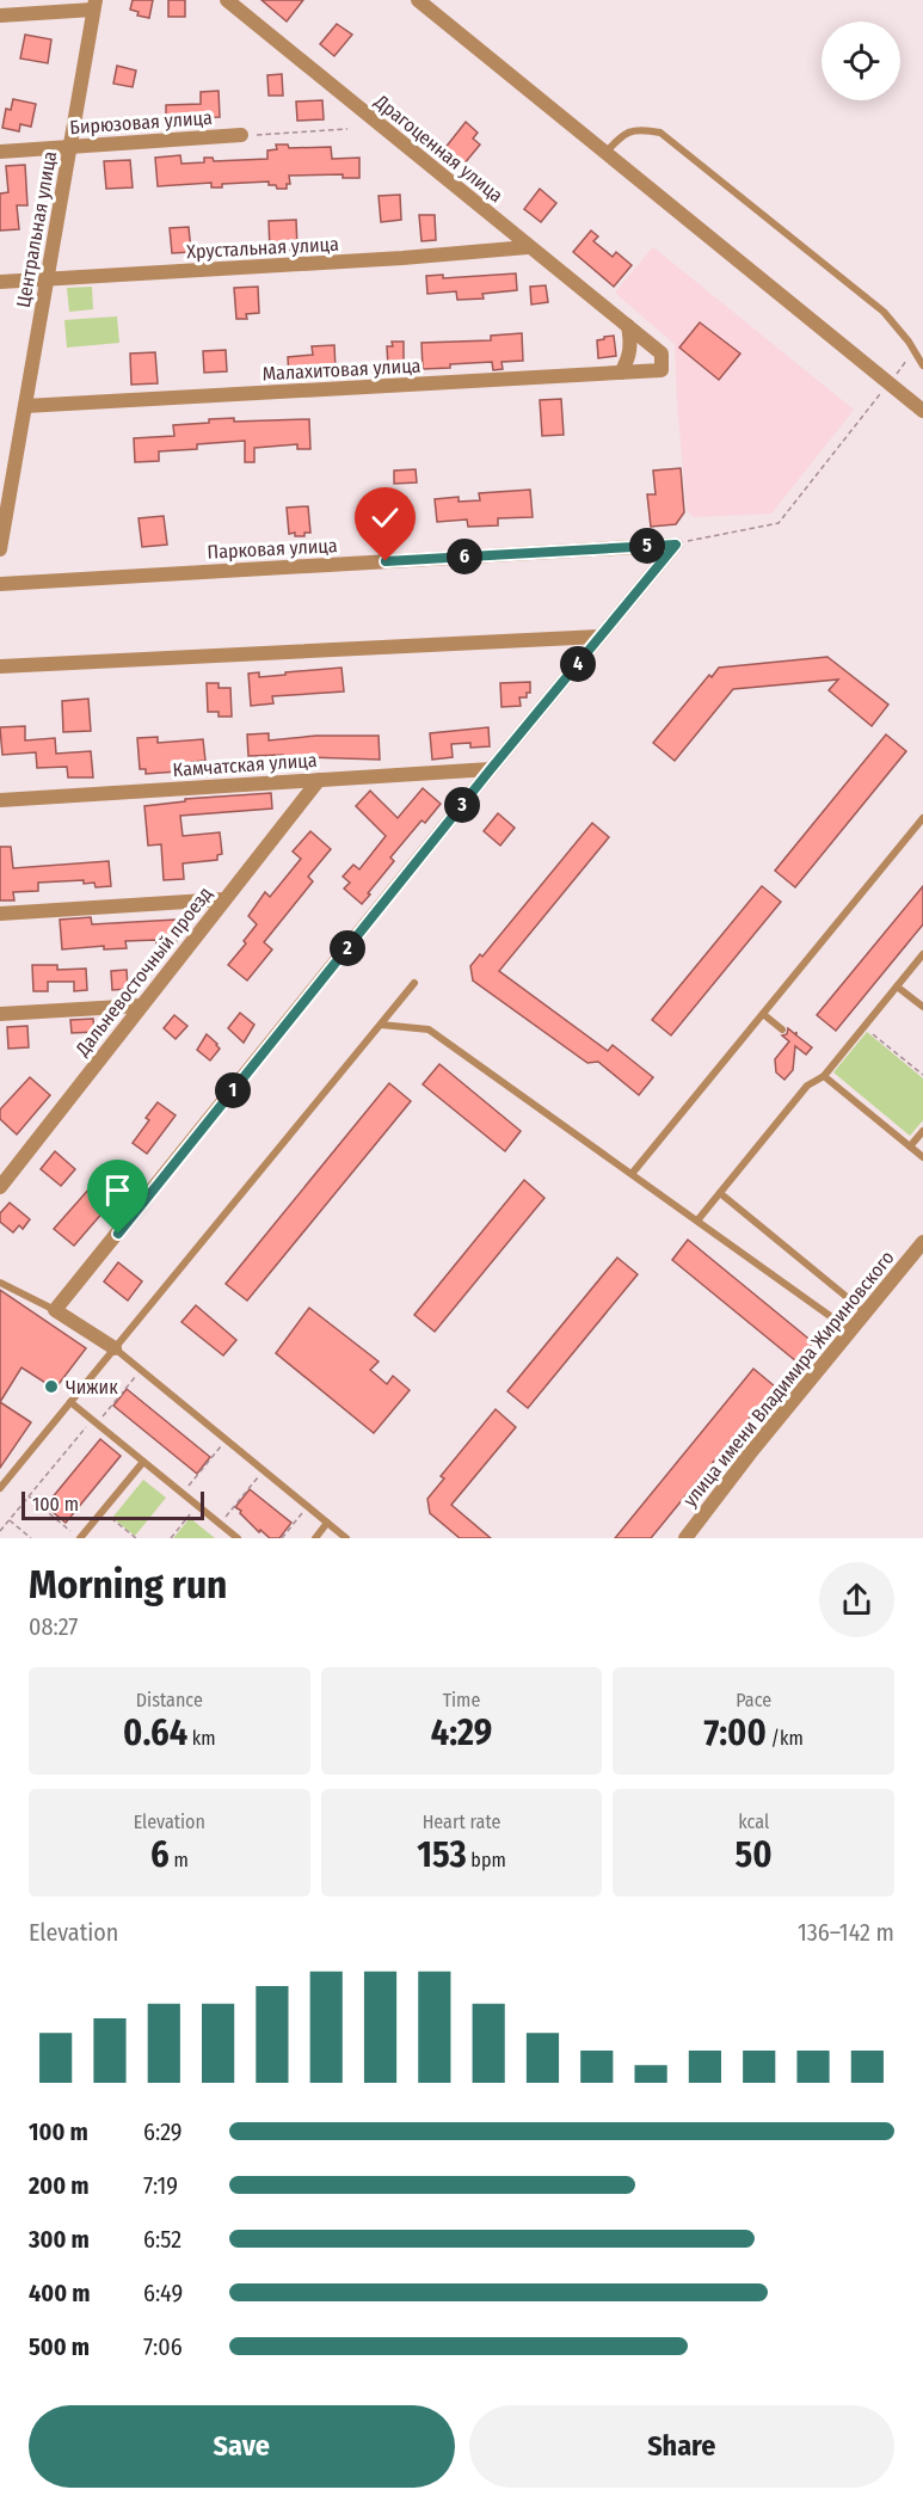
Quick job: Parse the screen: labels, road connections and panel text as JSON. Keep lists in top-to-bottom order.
{
  "streets": {
    "street": [
      "Бирюзовая улица",
      "Драгоценная улица",
      "Центральная улица",
      "Хрустальная улица",
      "Малахитовая улица",
      "Парковая улица",
      "Камчатская улица",
      "Дальневосточный проезд",
      "улица имени Владимира Жириновского"
    ]
  },
  "crossings": [
    ["Бирюзовая улица", "Центральная улица"],
    ["Драгоценная улица", "Хрустальная улица"],
    ["Драгоценная улица", "Малахитовая улица"],
    ["Центральная улица", "Хрустальная улица"],
    ["Центральная улица", "Малахитовая улица"],
    ["Камчатская улица", "Дальневосточный проезд"]
  ],
  "places": ["Чижик"],
  "scale_bar": "100 m",
  "page": {
    "pins": [
      "5",
      "6",
      "4",
      "3",
      "2",
      "1"
    ],
    "scale": "100 m",
    "heading": ["Morning run", "08:27"],
    "stats": [
      ["Distance", "0.64 km"],
      ["Time", "4:29"],
      ["Pace", "7:00 /km"],
      ["Elevation", "6 m"],
      ["Heart rate", "153 bpm"],
      ["kcal", "50"]
    ],
    "chart": ["Elevation", "136–142 m"],
    "list": [
      {
        "name": "100 m",
        "note": "6:29"
      },
      {
        "name": "200 m",
        "note": "7:19"
      },
      {
        "name": "300 m",
        "note": "6:52"
      },
      {
        "name": "400 m",
        "note": "6:49"
      },
      {
        "name": "500 m",
        "note": "7:06"
      }
    ],
    "buttons": ["Save", "Share"]
  }
}
